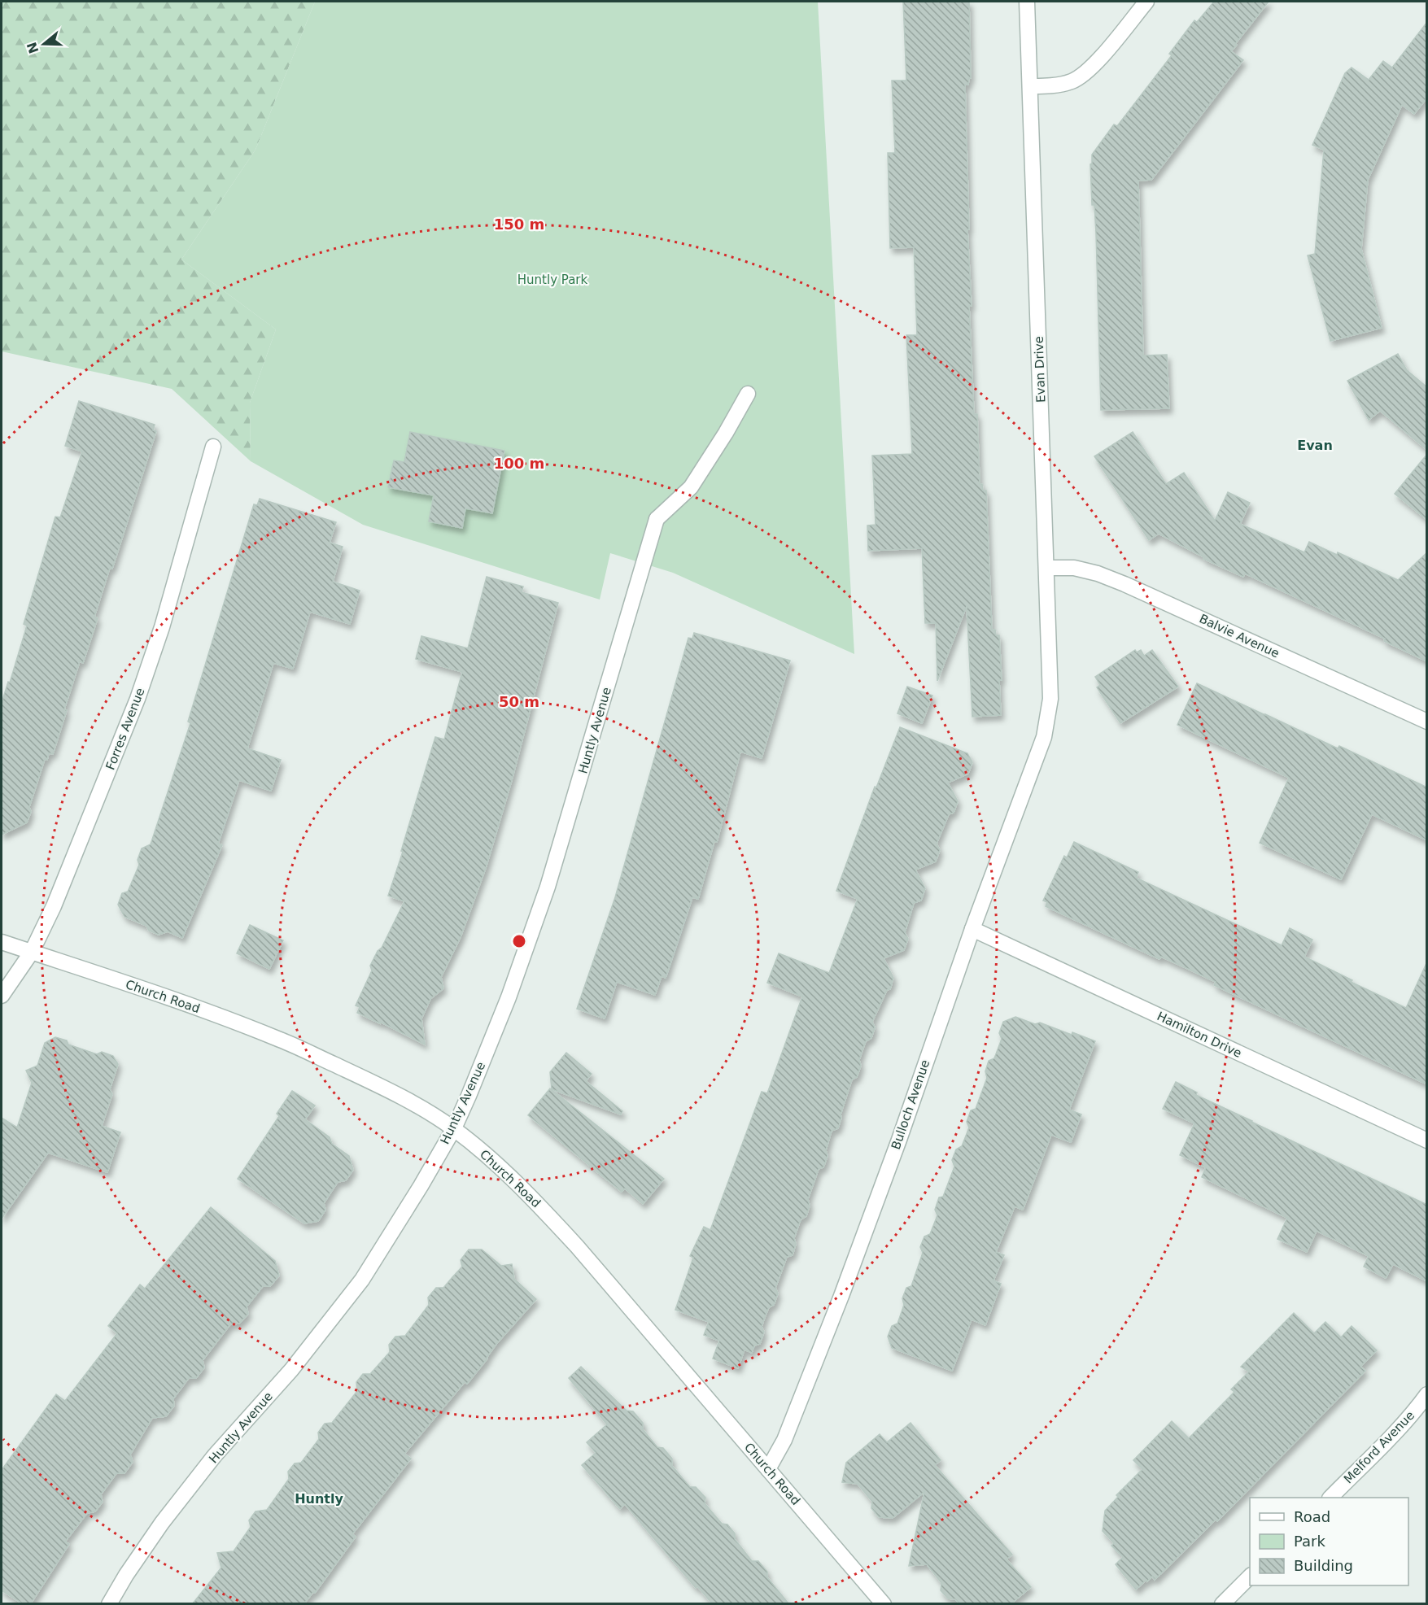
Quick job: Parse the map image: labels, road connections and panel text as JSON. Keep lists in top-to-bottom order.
{
  "streets": {
    "street": [
      "Evan Drive",
      "Balvie Avenue",
      "Forres Avenue",
      "Huntly Avenue",
      "Church Road",
      "Hamilton Drive",
      "Bulloch Avenue",
      "Melford Avenue"
    ]
  },
  "crossings": [
    ["Evan Drive", "Balvie Avenue"],
    ["Evan Drive", "Bulloch Avenue"],
    ["Forres Avenue", "Church Road"],
    ["Huntly Avenue", "Church Road"],
    ["Church Road", "Bulloch Avenue"],
    ["Hamilton Drive", "Bulloch Avenue"]
  ],
  "districts": ["Evan", "Huntly"],
  "parks": ["Huntly Park"],
  "legend": ["Road", "Park", "Building"],
  "north": "left",
  "rings": ["150 m", "100 m", "50 m"]
}
